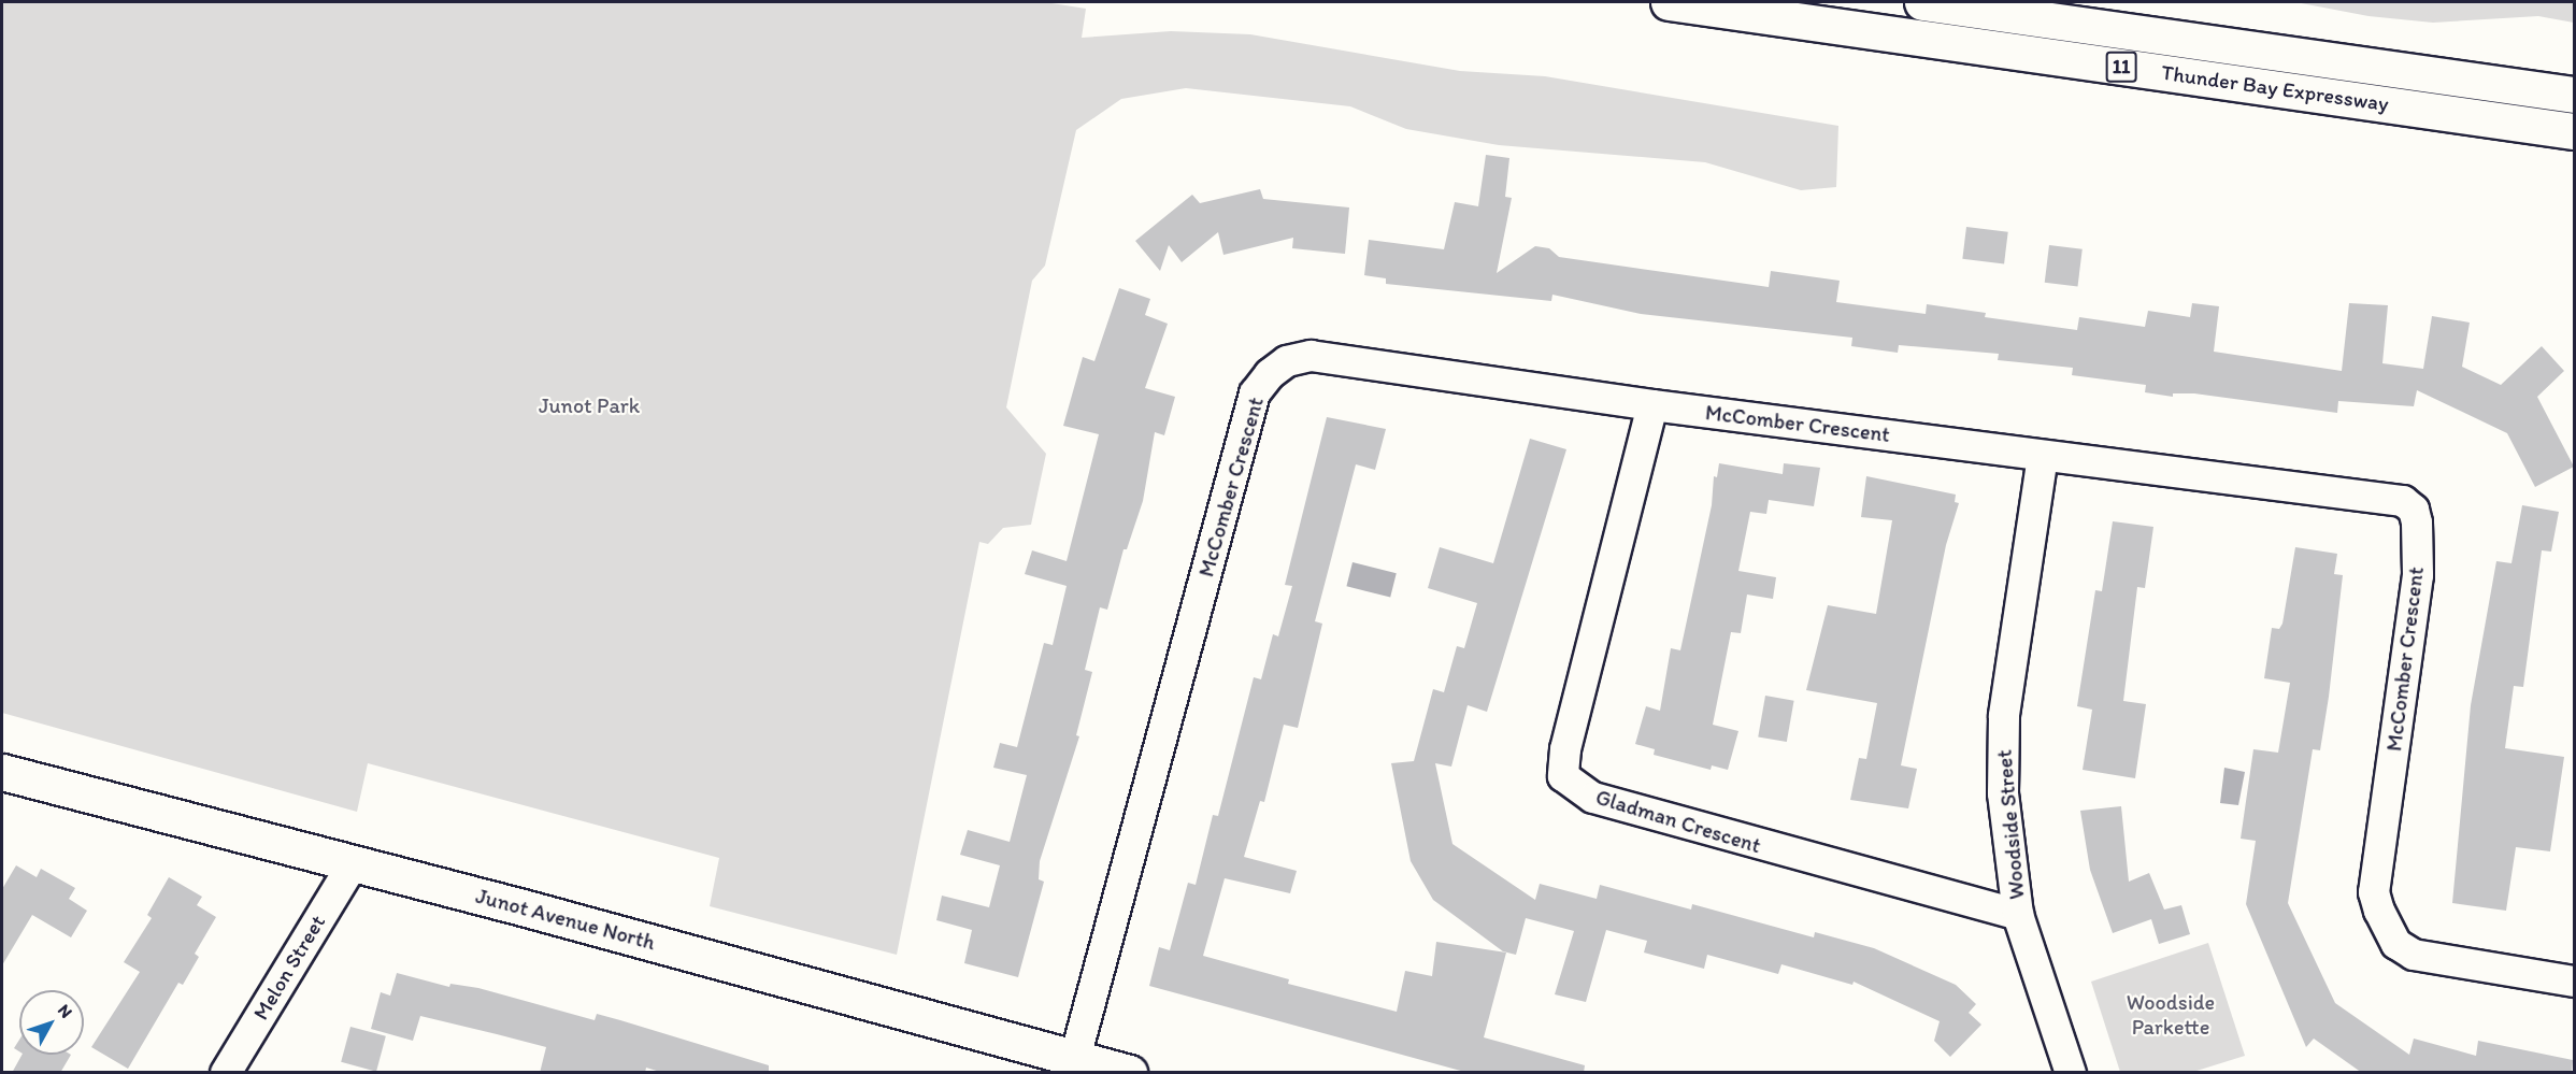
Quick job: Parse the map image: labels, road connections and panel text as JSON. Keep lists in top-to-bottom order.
{
  "streets": {
    "main road": ["11", "Thunder Bay Expressway", "Junot Avenue North"],
    "street": [
      "McComber Crescent",
      "Gladman Crescent",
      "Woodside Street",
      "Melon Street"
    ]
  },
  "crossings": [
    ["McComber Crescent", "Gladman Crescent"],
    ["McComber Crescent", "Woodside Street"],
    ["McComber Crescent", "Junot Avenue North"],
    ["Gladman Crescent", "Woodside Street"],
    ["Junot Avenue North", "Melon Street"]
  ],
  "parks": ["Junot Park", "Woodside Parkette"],
  "north": "top right"
}
